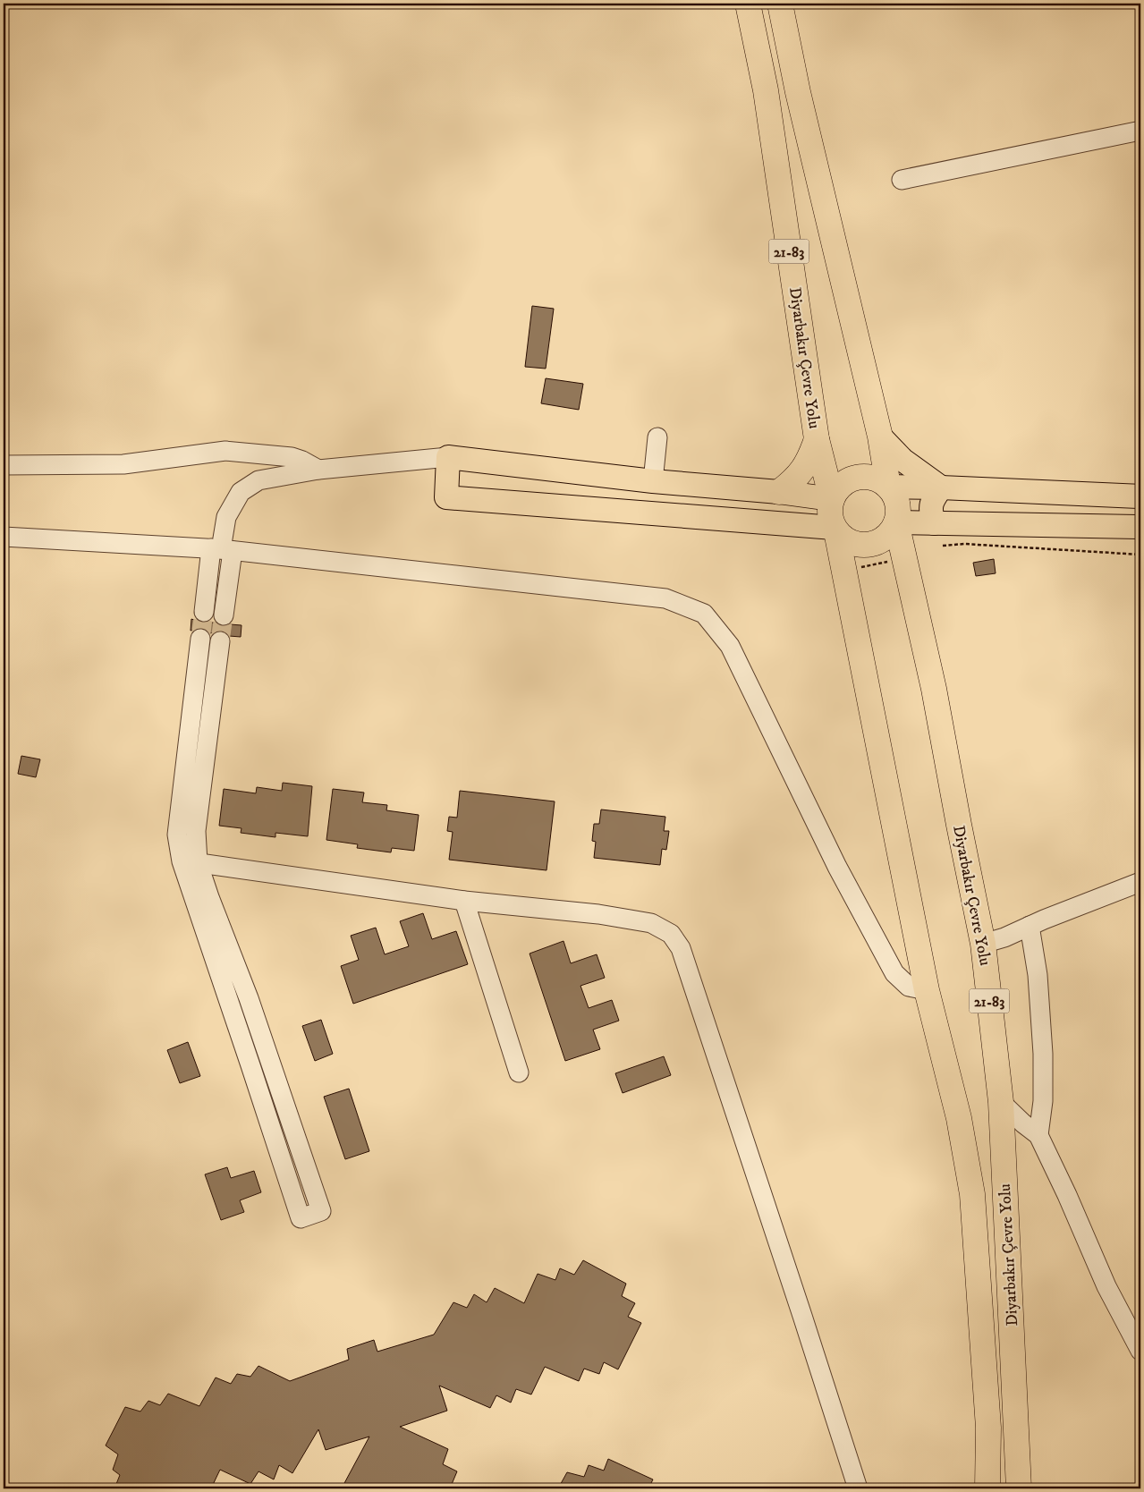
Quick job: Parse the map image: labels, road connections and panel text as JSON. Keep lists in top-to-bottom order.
{
  "streets": {
    "highway": ["21-83", "Diyarbakır Çevre Yolu"]
  },
  "crossings": [
    ["21-83", "Diyarbakır Çevre Yolu"]
  ]
}
